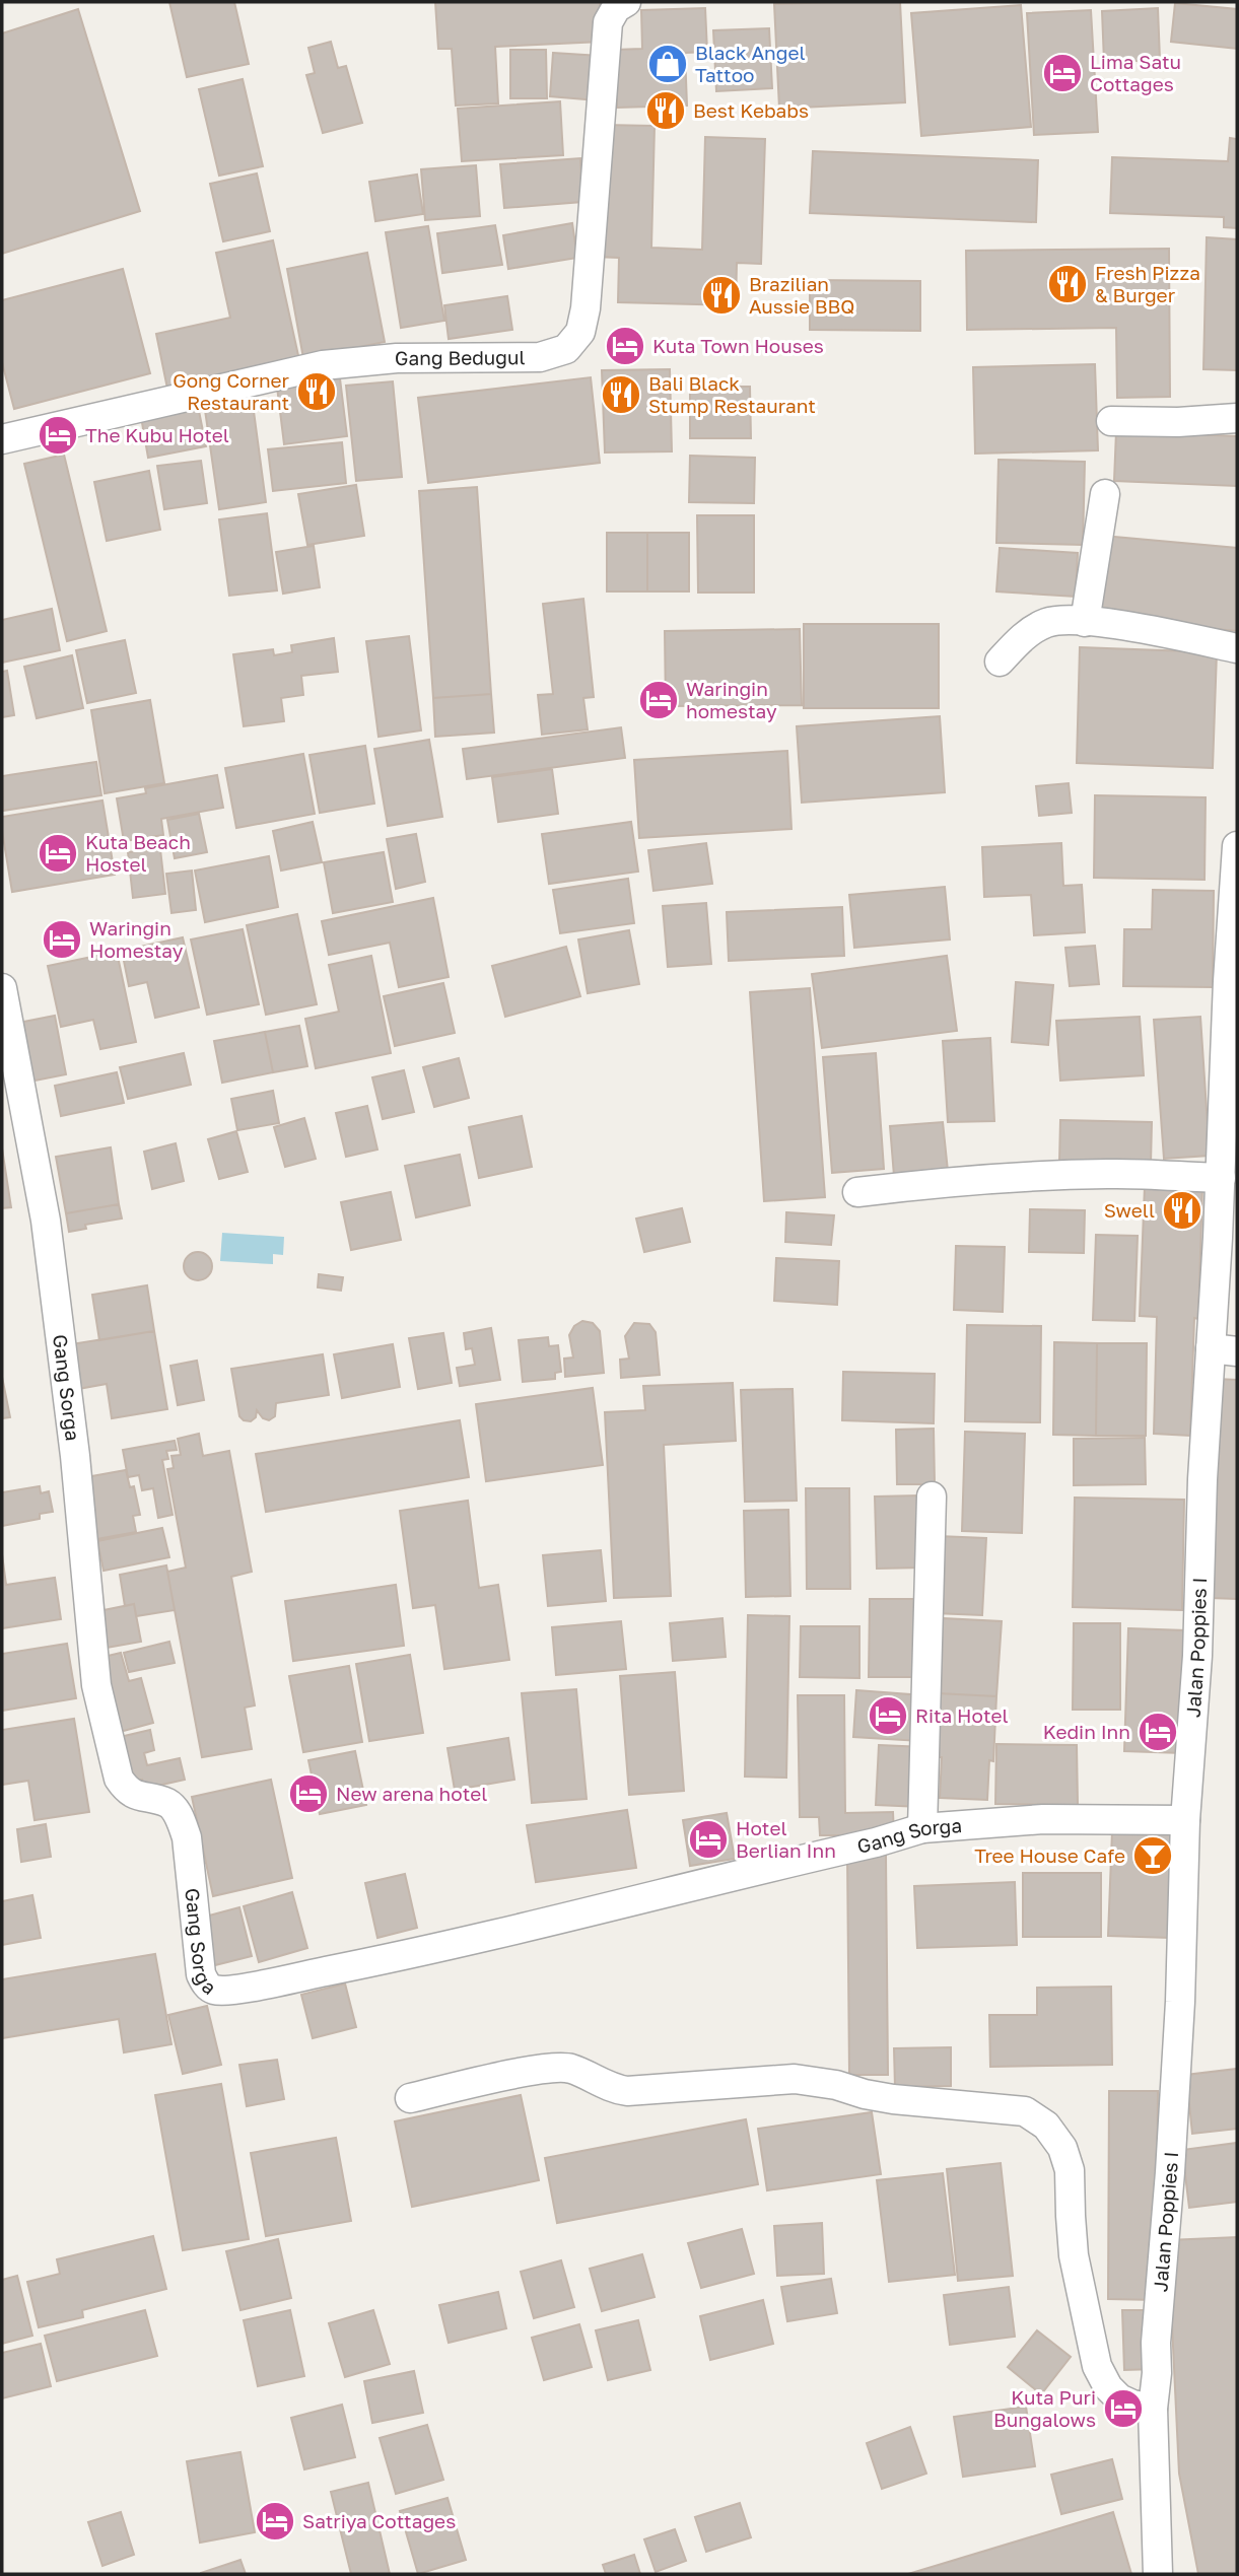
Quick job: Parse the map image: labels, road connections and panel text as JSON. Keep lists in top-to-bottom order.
{
  "streets": {
    "street": ["Gang Bedugul", "Gang Sorga", "Jalan Poppies I"]
  },
  "crossings": [
    ["Gang Sorga", "Jalan Poppies I"]
  ],
  "places": {
    "shop": ["Black Angel Tattoo"],
    "hotel": [
      "Lima Satu Cottages",
      "Kuta Town Houses",
      "The Kubu Hotel",
      "Waringin homestay",
      "Kuta Beach Hostel",
      "Waringin Homestay",
      "Rita Hotel",
      "Kedin Inn",
      "New arena hotel",
      "Hotel Berlian Inn",
      "Kuta Puri Bungalows",
      "Satriya Cottages"
    ],
    "restaurant": [
      "Best Kebabs",
      "Fresh Pizza & Burger",
      "Brazilian Aussie BBQ",
      "Gong Corner Restaurant",
      "Bali Black Stump Restaurant",
      "Swell"
    ],
    "bar": ["Tree House Cafe"]
  }
}
